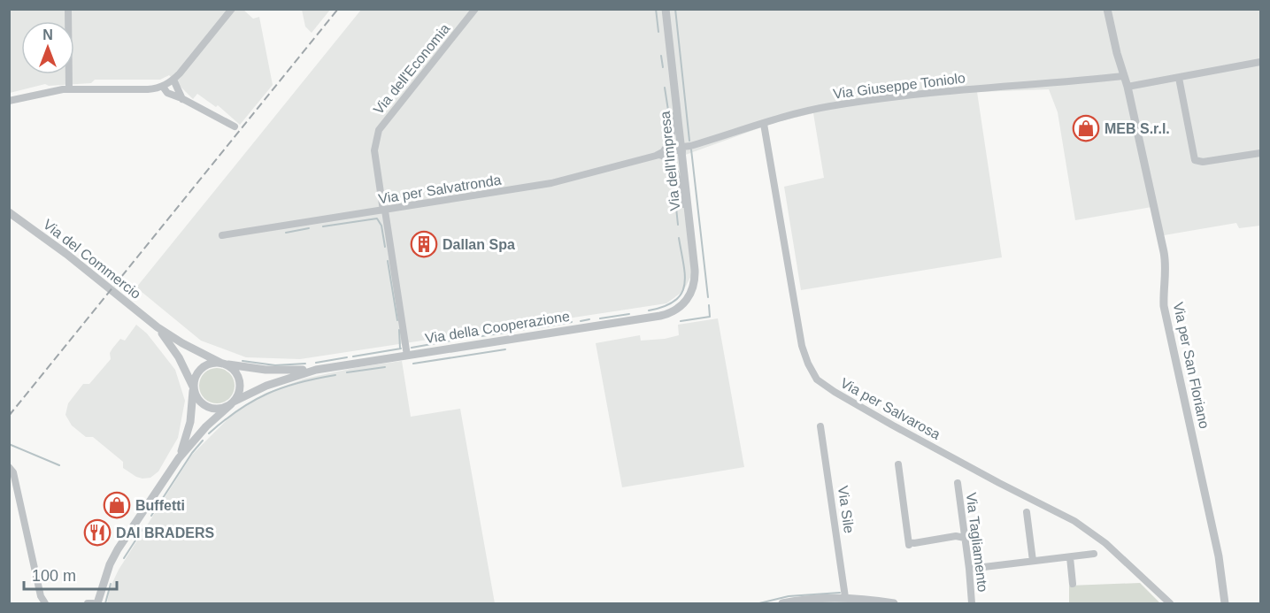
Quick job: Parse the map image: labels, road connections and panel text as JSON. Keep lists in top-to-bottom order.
{
  "streets": {
    "street": [
      "Via dell'Economia",
      "Via Giuseppe Toniolo",
      "Via dell'Impresa",
      "Via per Salvatronda",
      "Via del Commercio",
      "Via della Cooperazione",
      "Via per San Floriano",
      "Via per Salvarosa",
      "Via Sile",
      "Via Tagliamento"
    ]
  },
  "crossings": [
    ["Via dell'Economia", "Via per Salvatronda"],
    ["Via dell'Economia", "Via della Cooperazione"],
    ["Via Giuseppe Toniolo", "Via dell'Impresa"],
    ["Via Giuseppe Toniolo", "Via per Salvatronda"],
    ["Via Giuseppe Toniolo", "Via per San Floriano"],
    ["Via Giuseppe Toniolo", "Via per Salvarosa"],
    ["Via dell'Impresa", "Via per Salvatronda"],
    ["Via dell'Impresa", "Via della Cooperazione"],
    ["Via del Commercio", "Via della Cooperazione"]
  ],
  "places": {
    "shop": ["MEB S.r.l.", "Buffetti"],
    "building": ["Dallan Spa"],
    "restaurant": ["DAI BRADERS"]
  },
  "scale_bar": "100 m",
  "north": "top"
}
